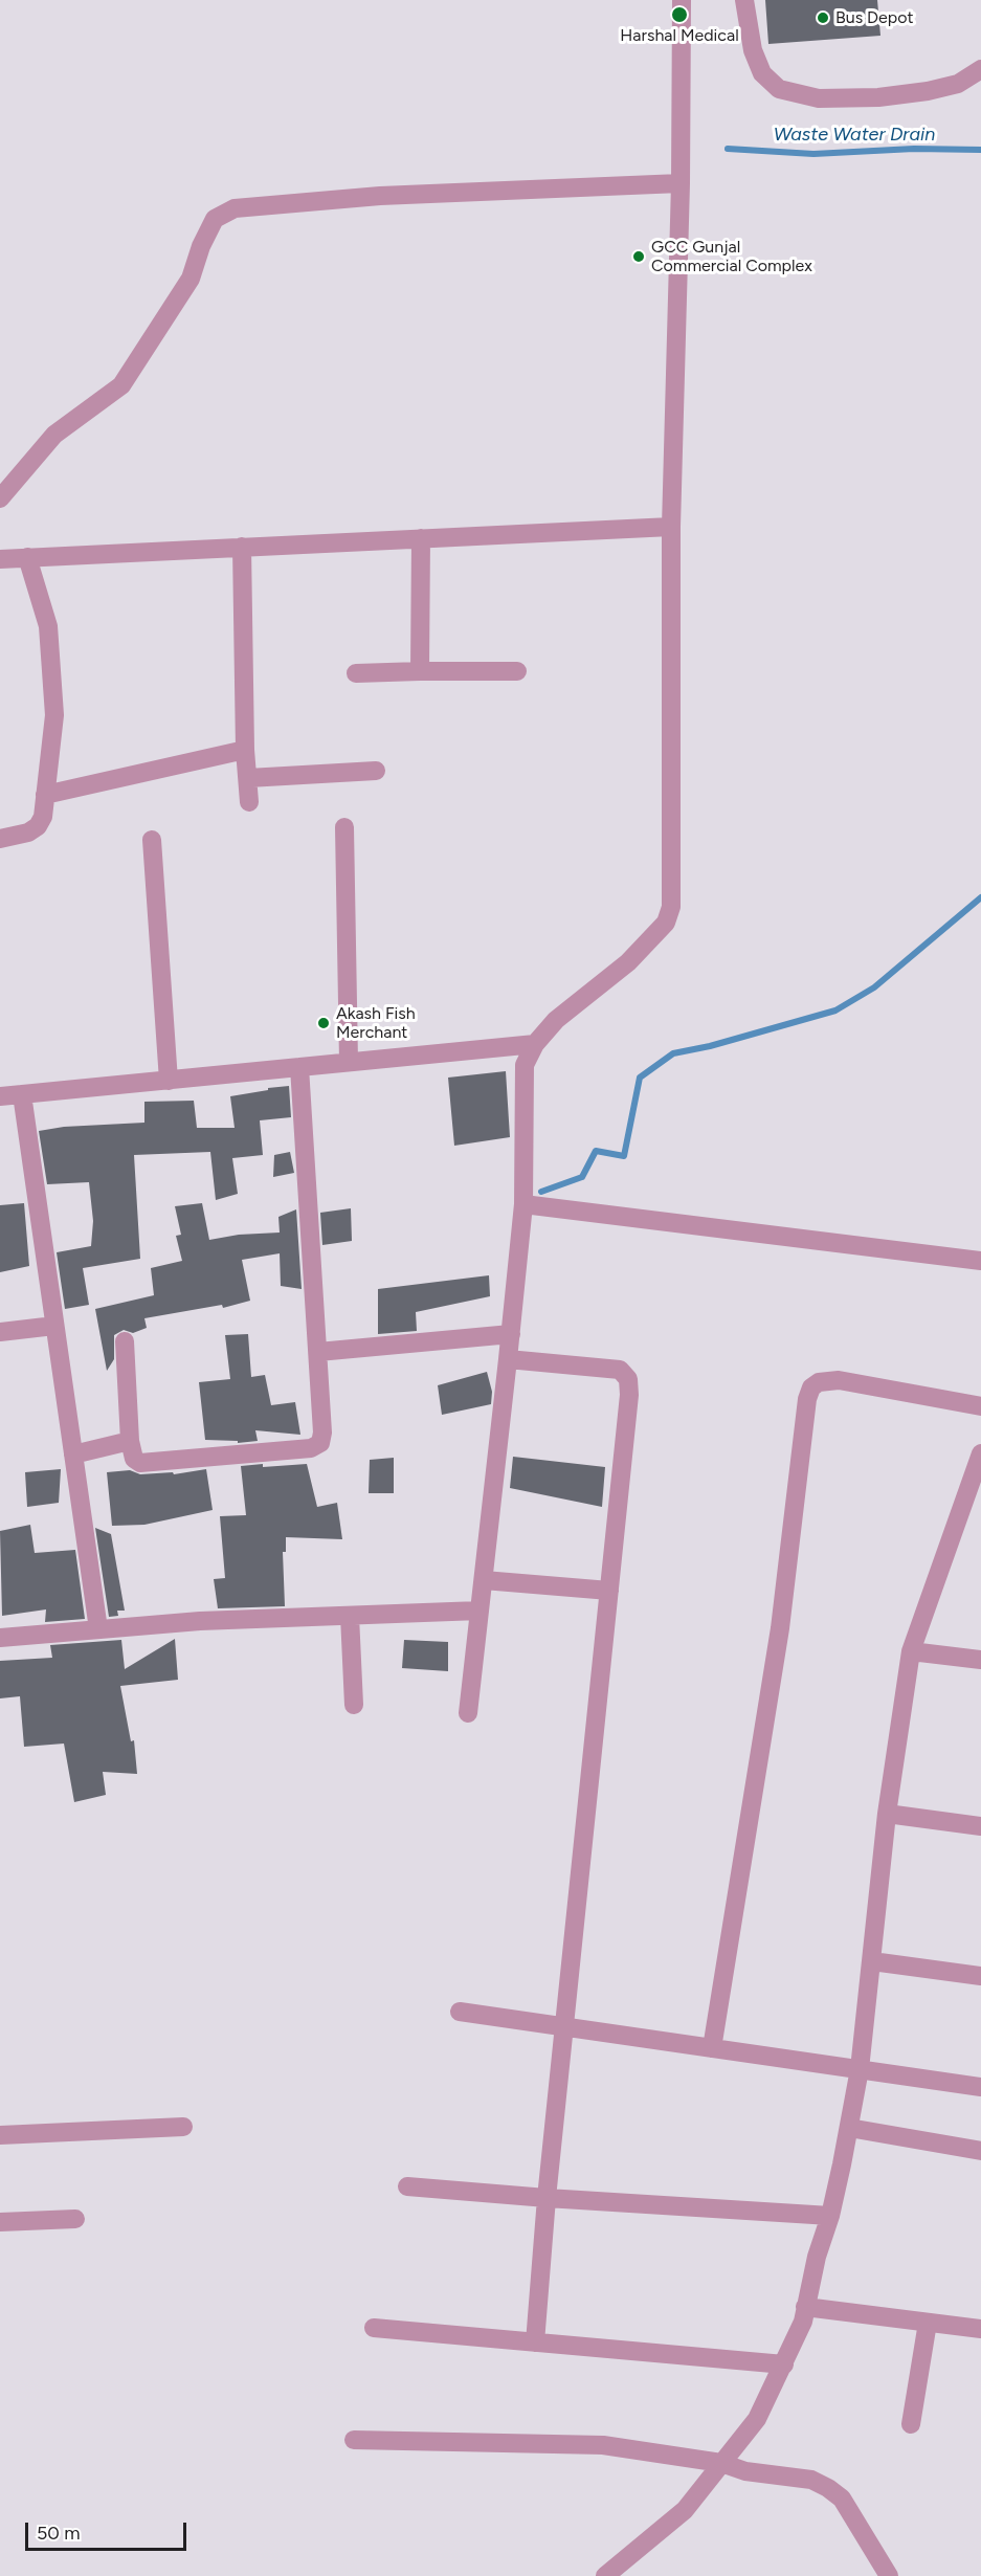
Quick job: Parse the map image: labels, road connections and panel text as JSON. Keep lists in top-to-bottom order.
{
  "water": ["Waste Water Drain"],
  "places": [
    "Harshal Medical",
    "Bus Depot",
    "GCC Gunjal Commercial Complex",
    "Akash Fish Merchant"
  ],
  "scale_bar": "50 m"
}
